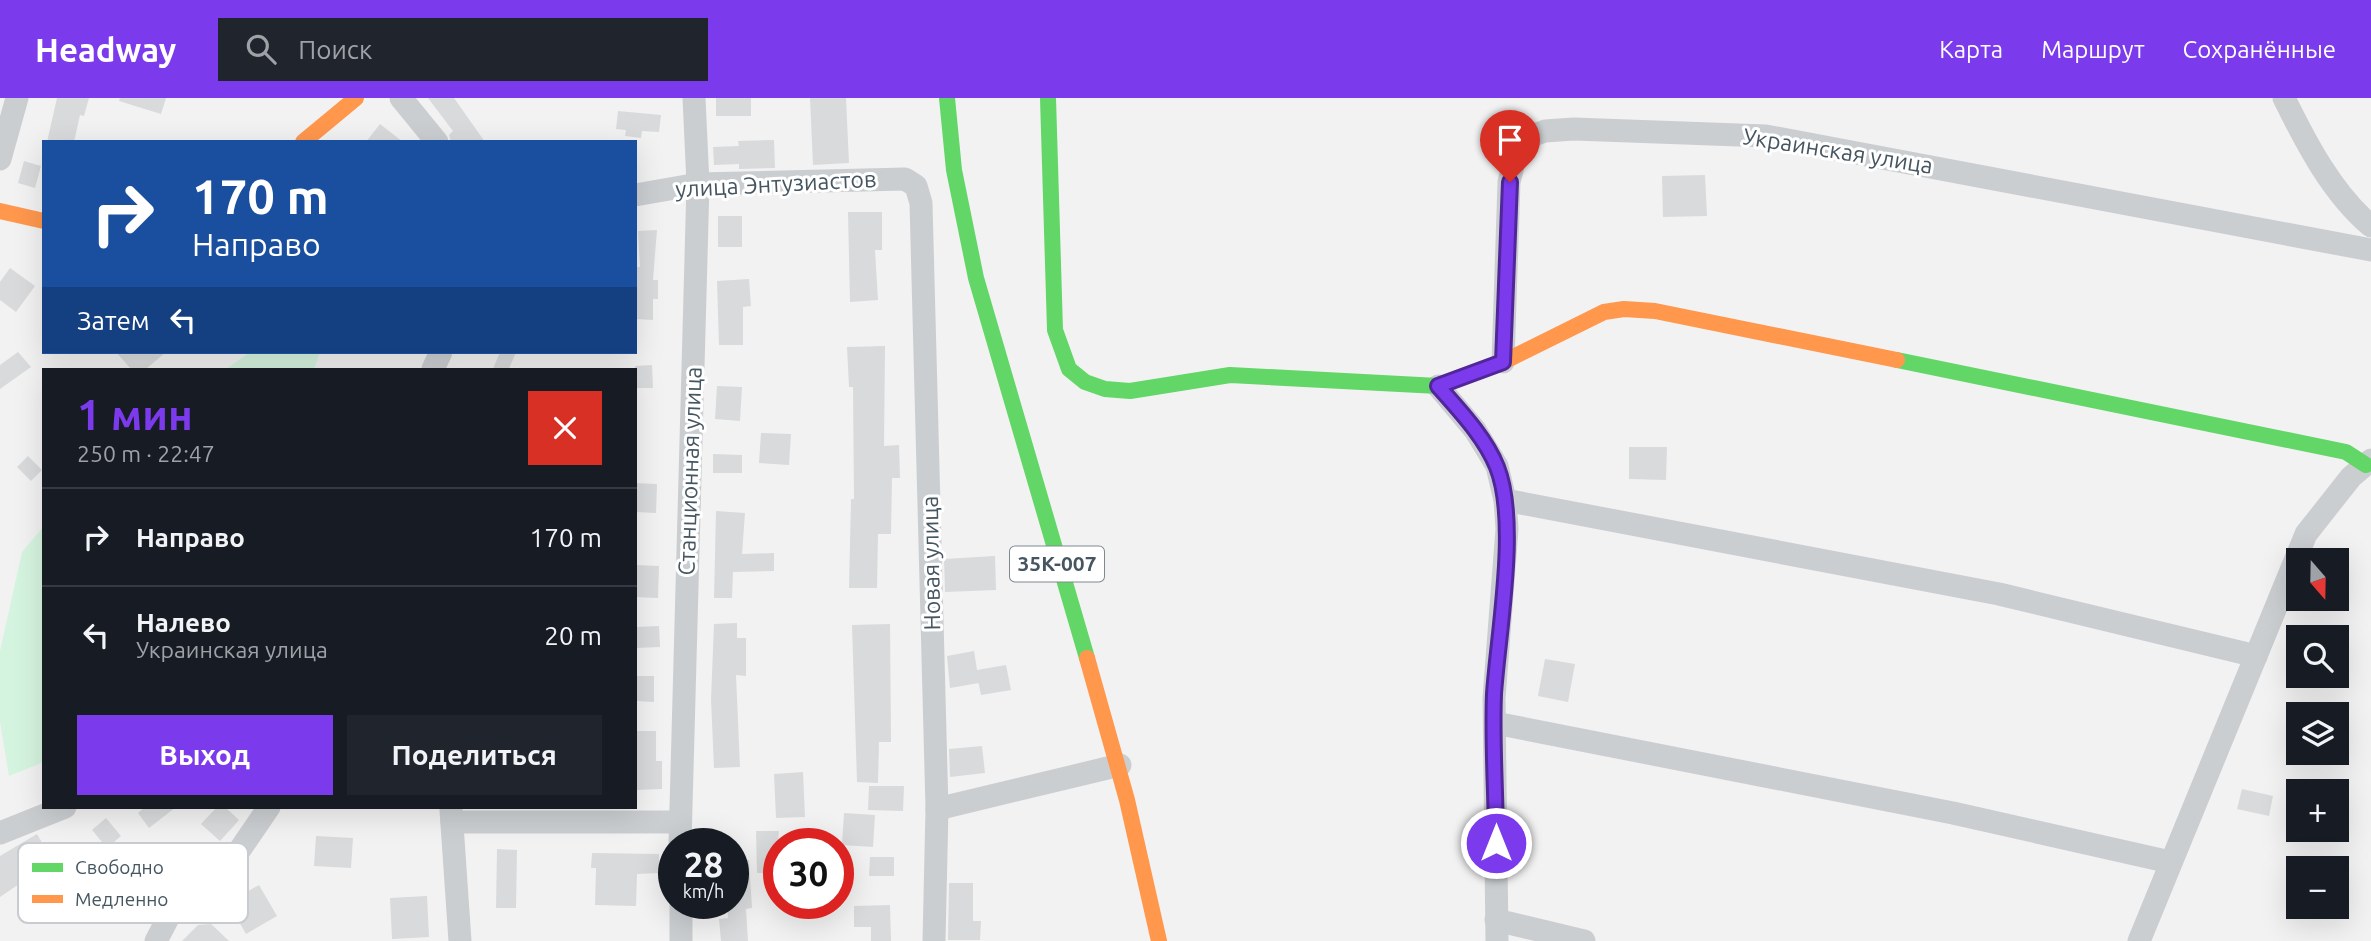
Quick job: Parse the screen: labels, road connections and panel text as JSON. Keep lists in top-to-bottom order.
{
  "streets": {
    "street": [
      "Украинская улица",
      "улица Энтузиастов",
      "Станционная улица",
      "Новая улица",
      "35К-007"
    ]
  },
  "crossings": [
    ["улица Энтузиастов", "Станционная улица"],
    ["улица Энтузиастов", "Новая улица"]
  ],
  "legend": ["Свободно", "Медленно"],
  "north": "bottom",
  "page": {
    "header": "Headway",
    "search": "Поиск",
    "nav": ["Карта", "Маршрут", "Сохранённые"],
    "turn": ["170 m", "Направо"],
    "then": "Затем",
    "heading": ["1 мин", "250 m · 22:47"],
    "list": [
      {
        "name": "Направо",
        "value": "170 m"
      },
      {
        "name": "Налево",
        "note": "Украинская улица",
        "value": "20 m"
      }
    ],
    "map_buttons": ["+", "−"],
    "buttons": ["Выход", "Поделиться"],
    "speed": "28 km/h",
    "limit": "30"
  }
}
